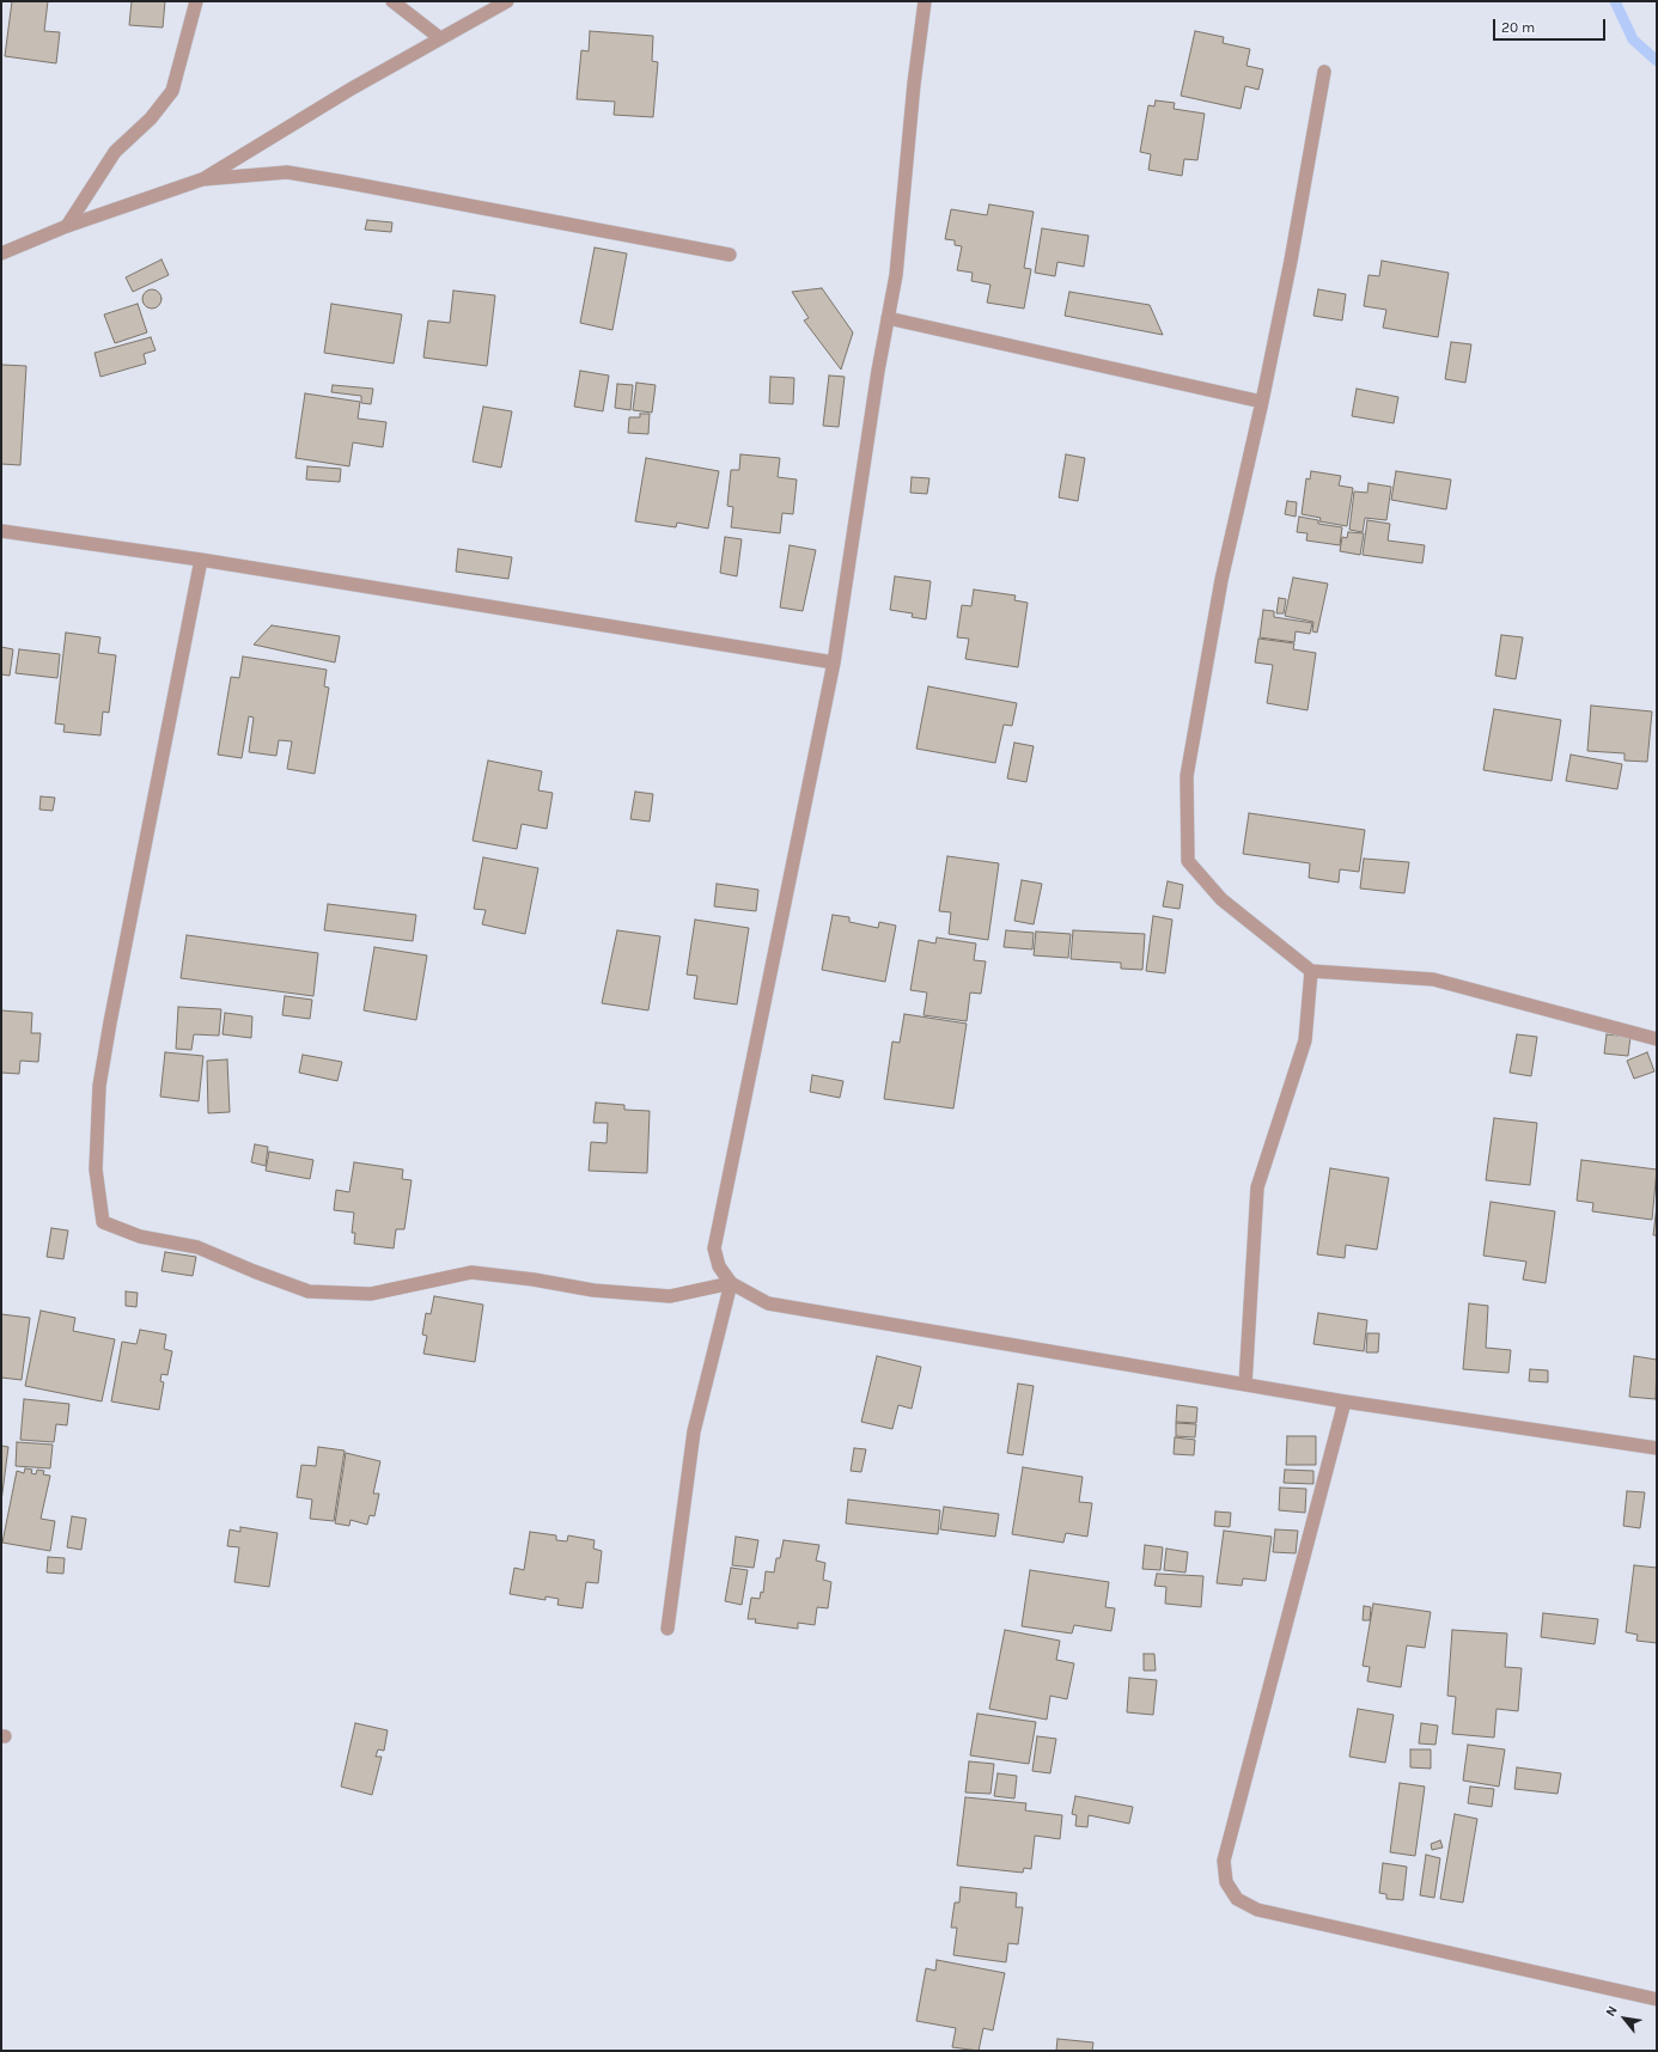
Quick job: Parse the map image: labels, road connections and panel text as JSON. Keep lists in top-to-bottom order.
{
  "scale_bar": "20 m",
  "north": "top left"
}
